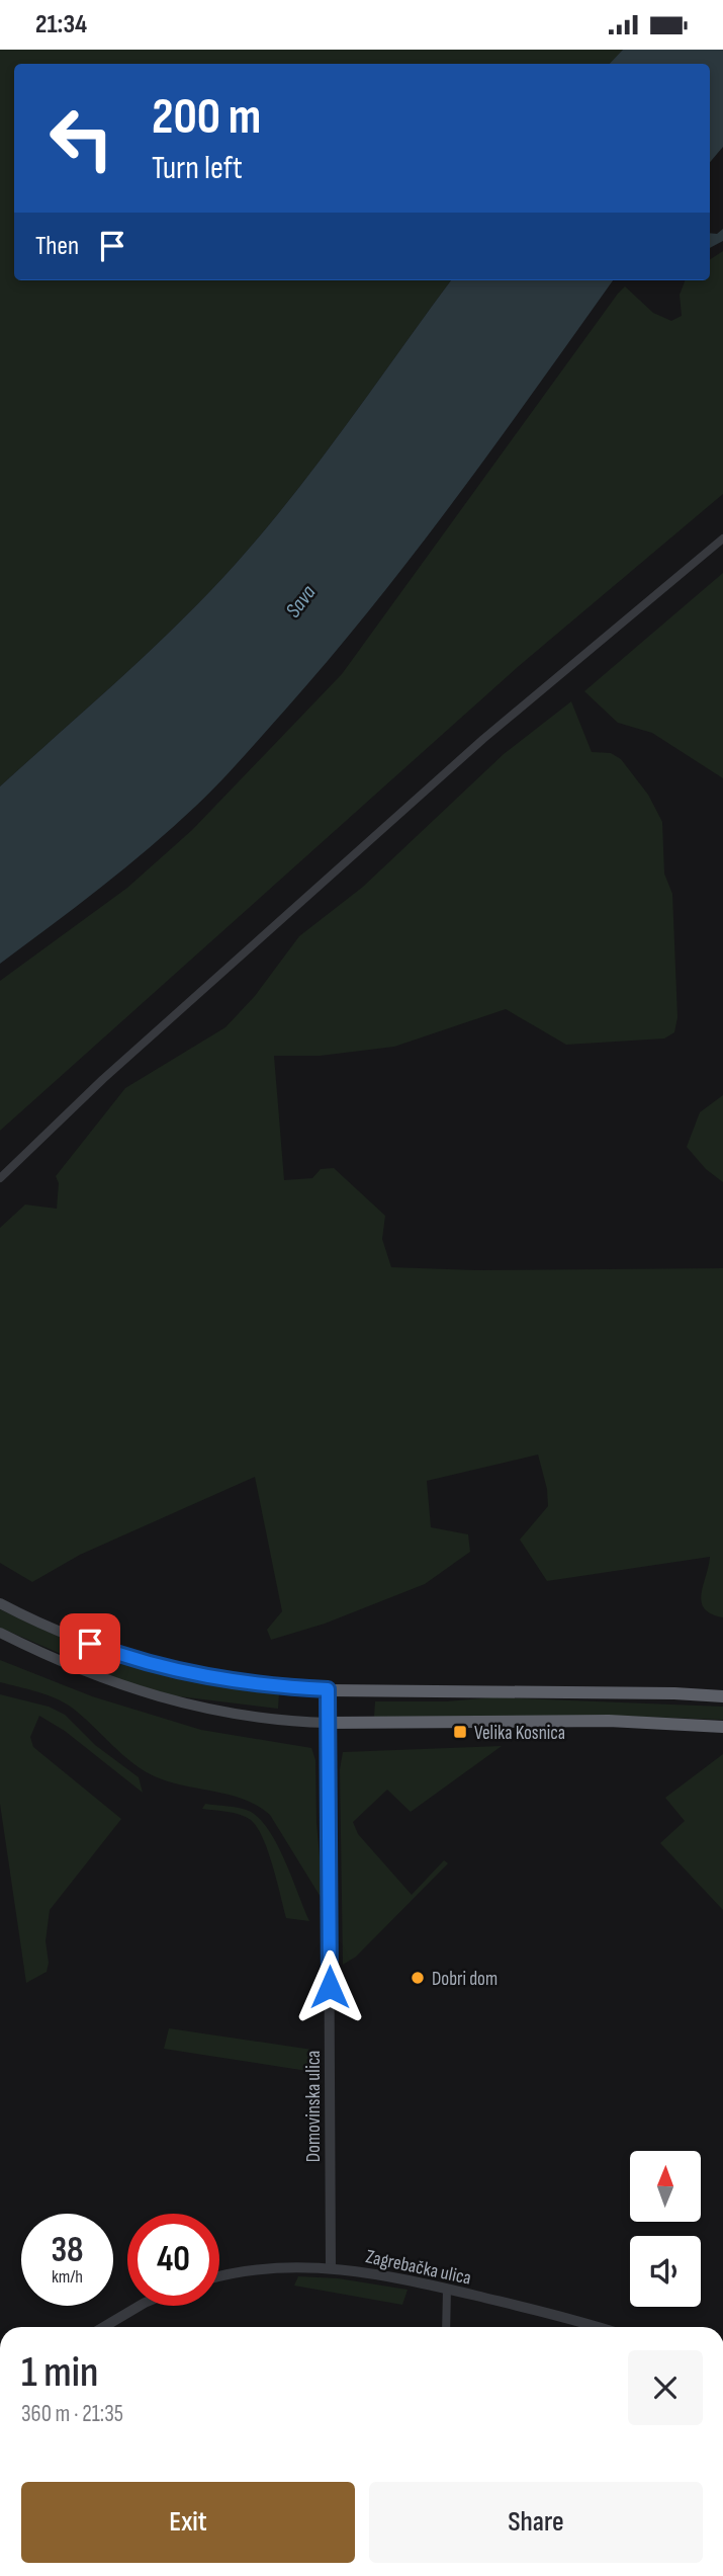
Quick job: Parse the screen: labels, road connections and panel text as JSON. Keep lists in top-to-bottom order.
{
  "streets": {
    "street": ["Domovinska ulica", "Zagrebačka ulica"]
  },
  "crossings": [
    ["Domovinska ulica", "Zagrebačka ulica"]
  ],
  "water": ["Sava"],
  "places": {
    "transit": ["Velika Kosnica"],
    "other": ["Dobri dom"]
  },
  "north": "top",
  "page": {
    "status": "21:34",
    "turn": ["200 m", "Turn left"],
    "then": "Then",
    "speed": "38 km/h",
    "limit": "40",
    "heading": ["1 min", "360 m · 21:35"],
    "buttons": ["Exit", "Share"]
  }
}
